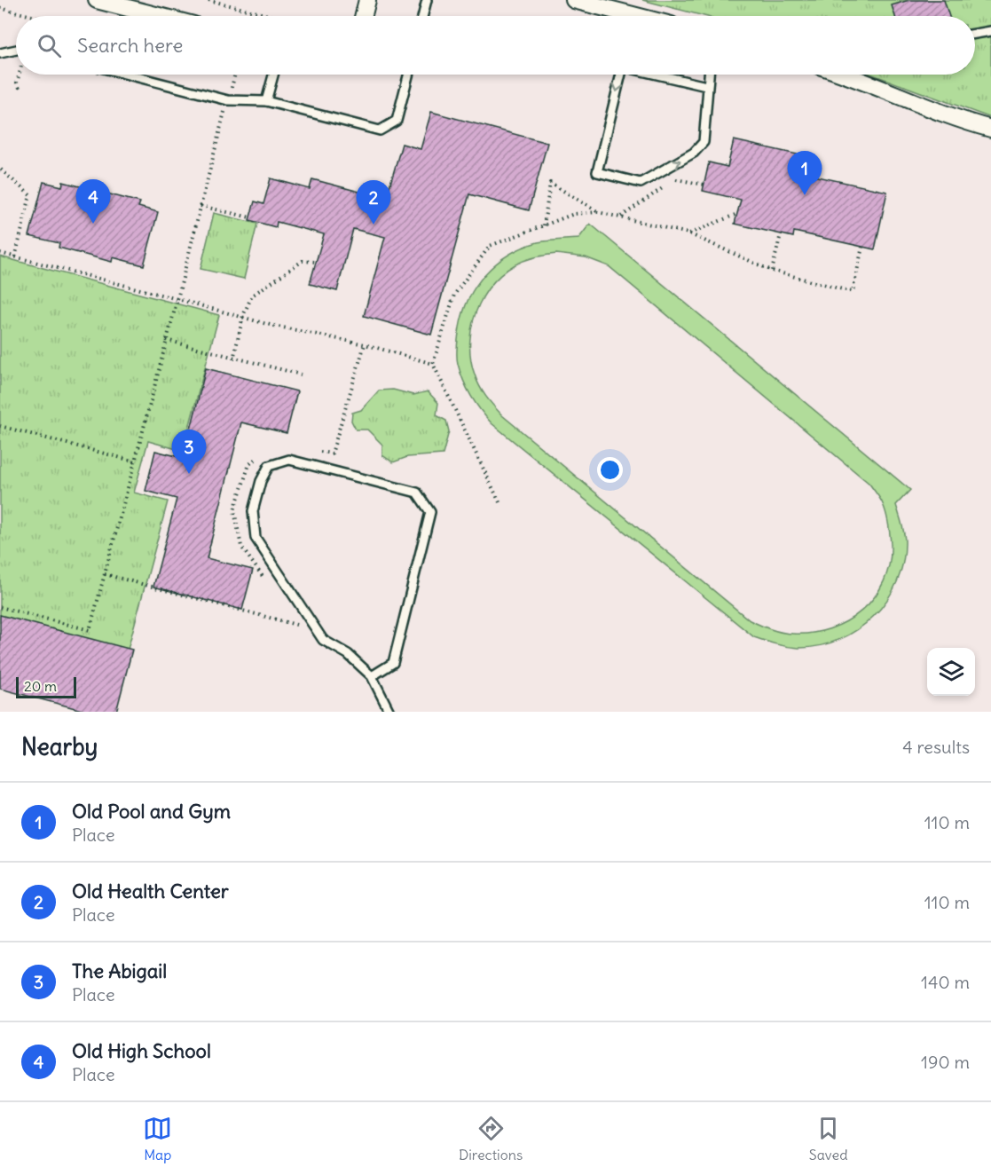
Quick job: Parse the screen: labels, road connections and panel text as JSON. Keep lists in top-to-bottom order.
{
  "scale_bar": "20 m",
  "page": {
    "search": "Search here",
    "pins": [
      "1",
      "4",
      "2",
      "3"
    ],
    "scale": "20 m",
    "heading": ["Nearby", "4 results"],
    "list": [
      {
        "mark": "1",
        "name": "Old Pool and Gym",
        "note": "Place",
        "value": "110 m"
      },
      {
        "mark": "2",
        "name": "Old Health Center",
        "note": "Place",
        "value": "110 m"
      },
      {
        "mark": "3",
        "name": "The Abigail",
        "note": "Place",
        "value": "140 m"
      },
      {
        "mark": "4",
        "name": "Old High School",
        "note": "Place",
        "value": "190 m"
      }
    ],
    "nav": ["Map", "Directions", "Saved"]
  }
}
